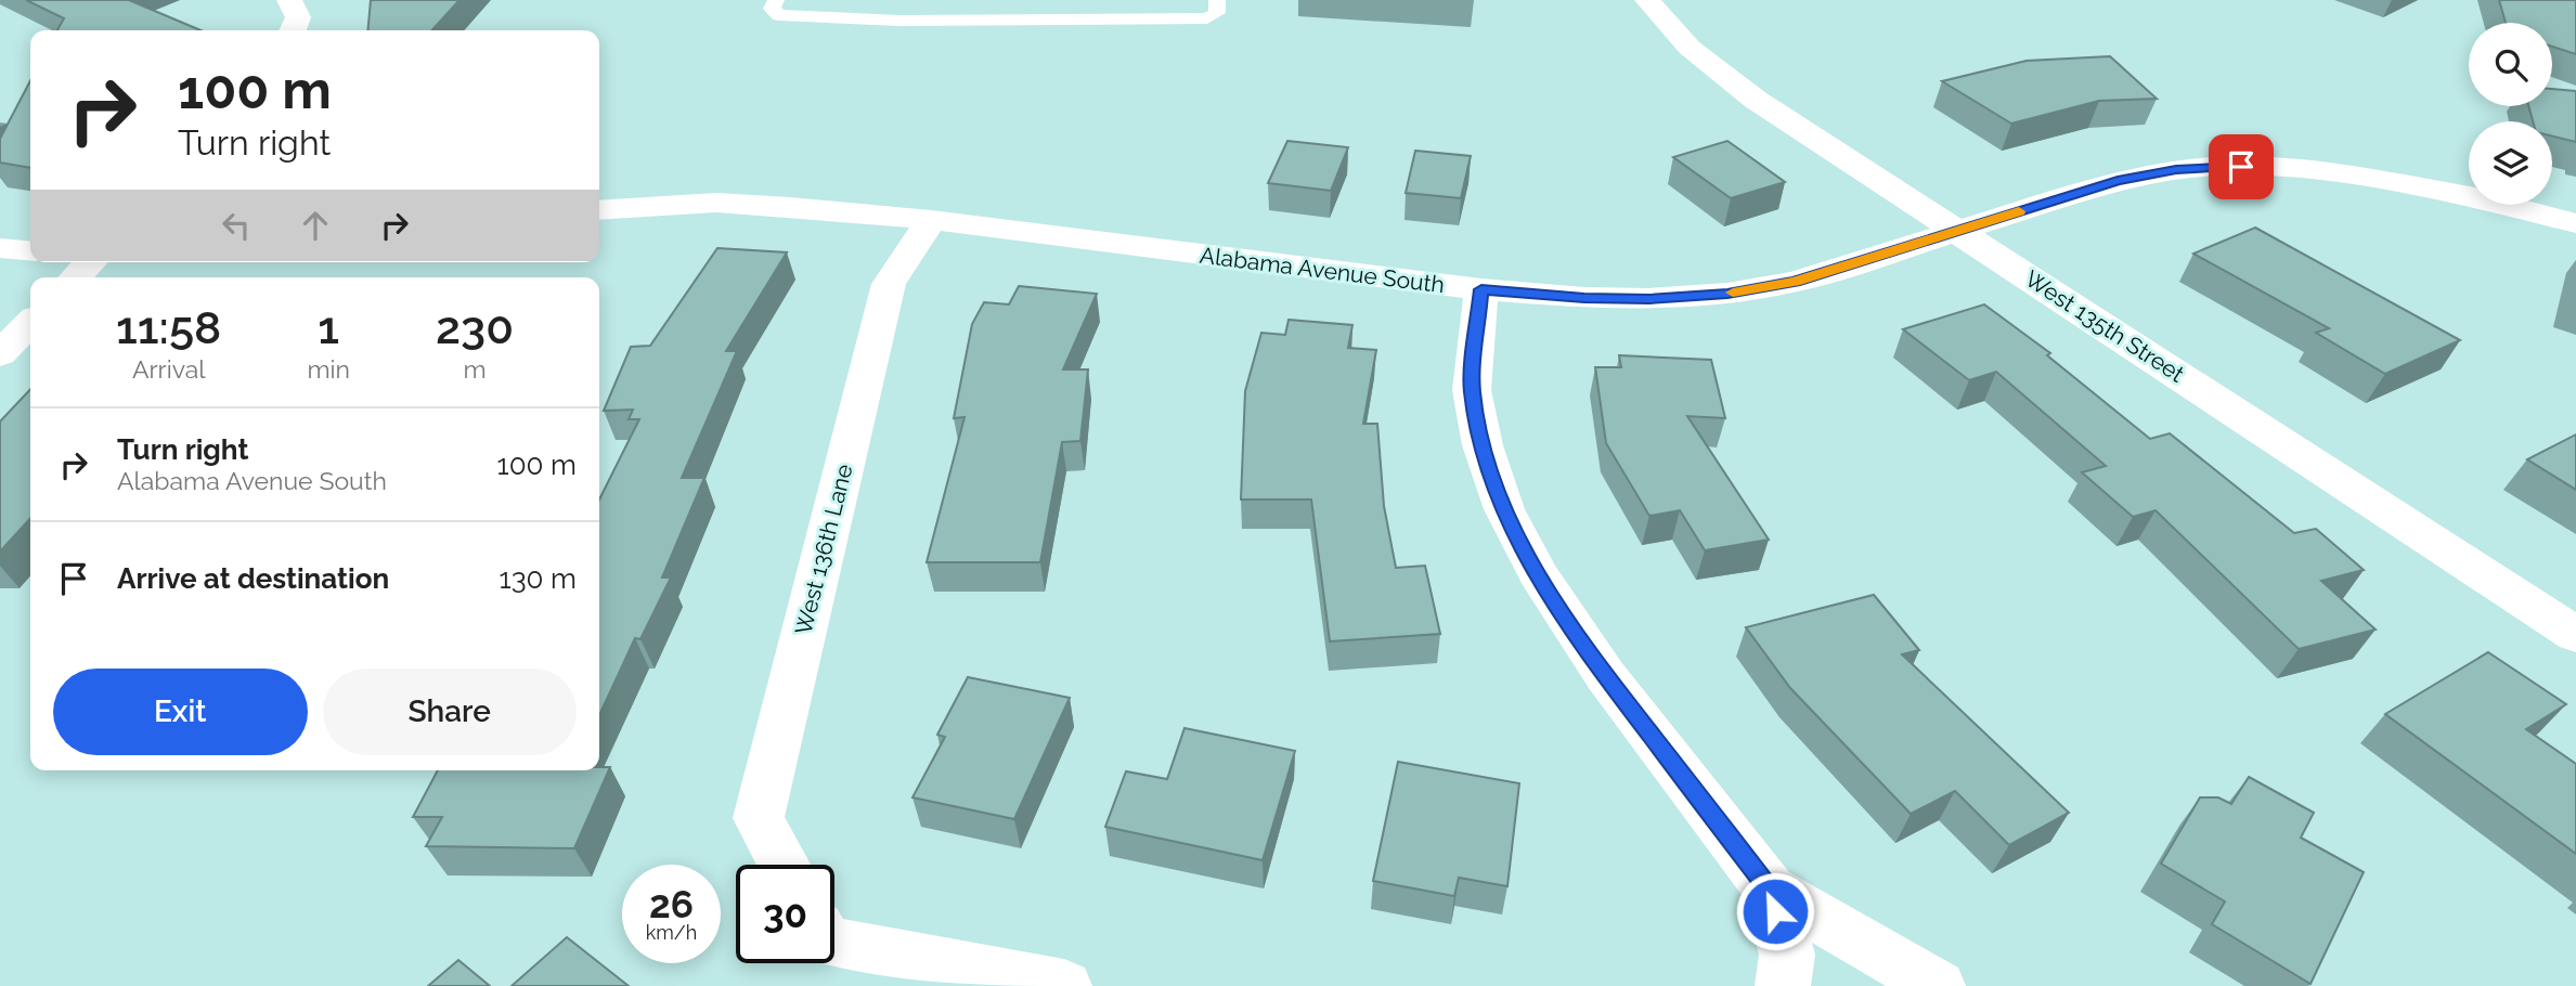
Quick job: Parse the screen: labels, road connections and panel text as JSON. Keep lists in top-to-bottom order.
{
  "streets": {
    "street": ["Alabama Avenue South", "West 135th Street", "West 136th Lane"]
  },
  "crossings": [
    ["Alabama Avenue South", "West 135th Street"],
    ["Alabama Avenue South", "West 136th Lane"]
  ],
  "page": {
    "turn": ["100 m", "Turn right"],
    "eta": [
      "11:58",
      "Arrival",
      "1",
      "min",
      "230",
      "m"
    ],
    "list": [
      {
        "name": "Turn right",
        "note": "Alabama Avenue South",
        "value": "100 m"
      },
      {
        "name": "Arrive at destination",
        "value": "130 m"
      }
    ],
    "buttons": ["Exit", "Share"],
    "speed": "26 km/h",
    "limit": "30"
  }
}
